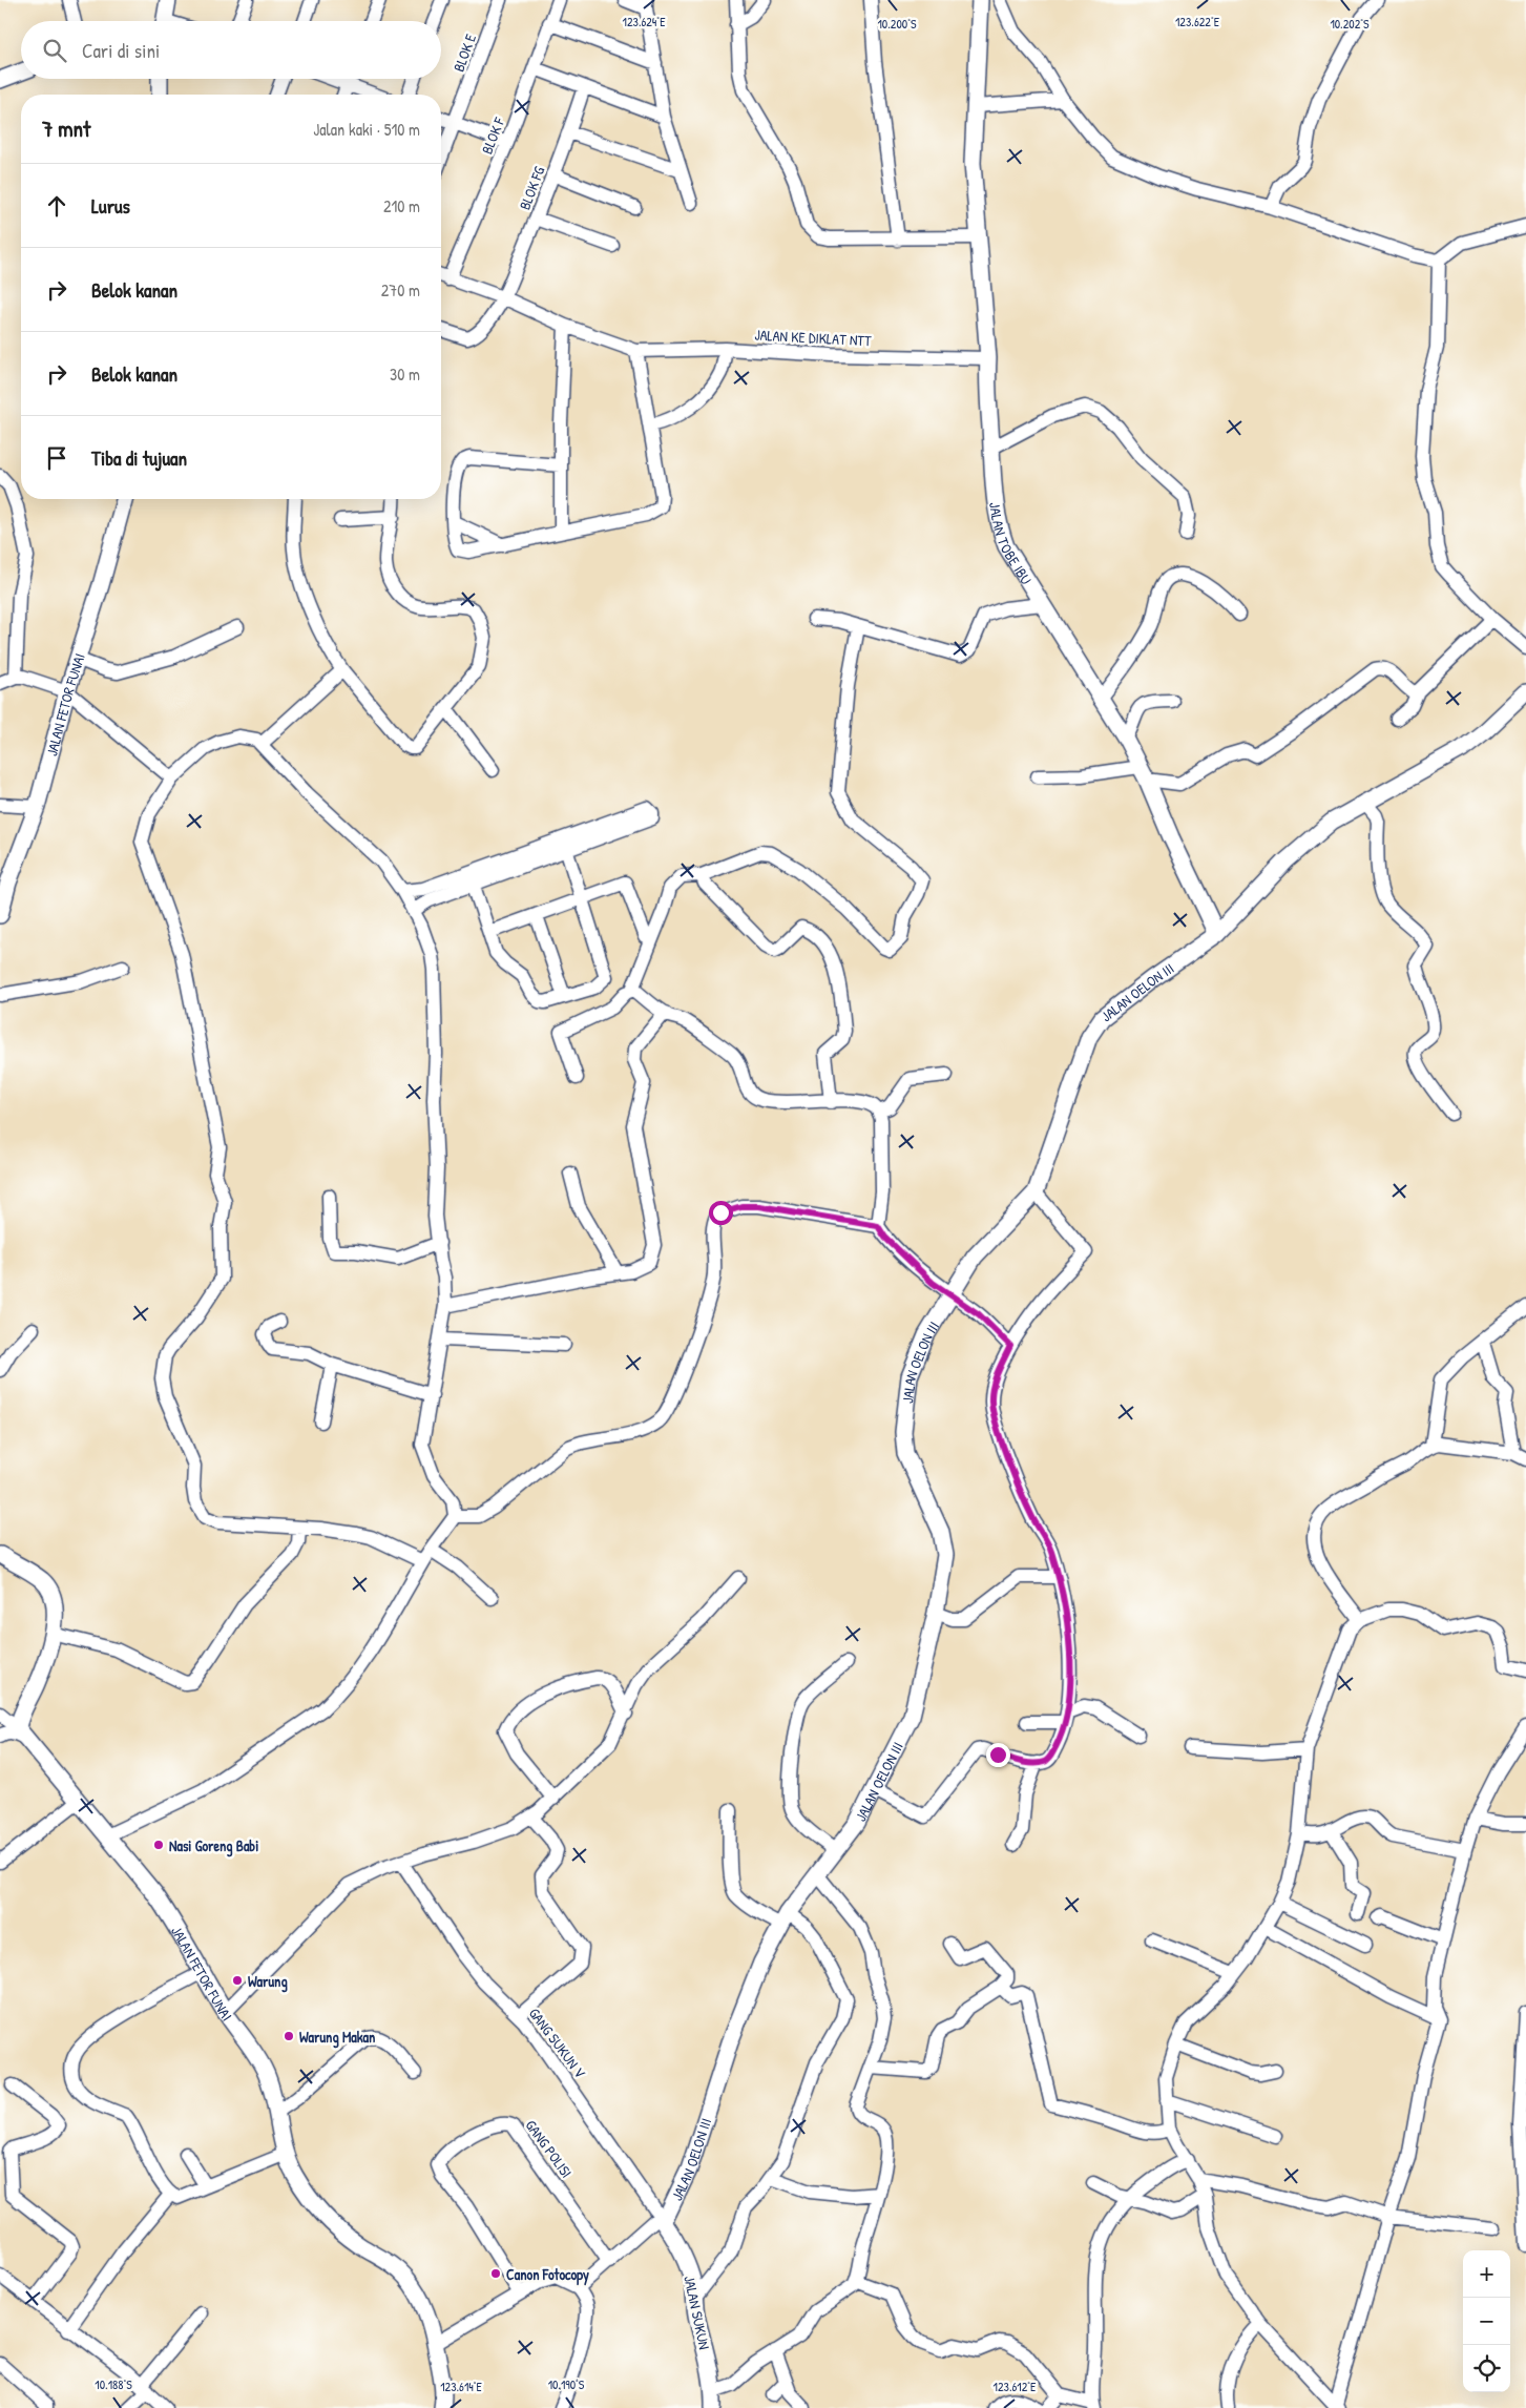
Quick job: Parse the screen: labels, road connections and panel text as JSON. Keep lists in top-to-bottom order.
{
  "streets": {
    "street": [
      "BLOK E",
      "BLOK F",
      "BLOK FG",
      "JALAN KE DIKLAT NTT",
      "JALAN TOBE IBU",
      "JALAN FETOR FUNAI",
      "JALAN OELON III",
      "GANG SUKUN V",
      "GANG POLISI",
      "JALAN SUKUN"
    ]
  },
  "crossings": [
    ["BLOK F", "JALAN KE DIKLAT NTT"],
    ["BLOK FG", "JALAN KE DIKLAT NTT"],
    ["JALAN KE DIKLAT NTT", "JALAN TOBE IBU"],
    ["JALAN TOBE IBU", "JALAN OELON III"],
    ["JALAN OELON III", "GANG SUKUN V"],
    ["JALAN OELON III", "JALAN SUKUN"],
    ["GANG SUKUN V", "JALAN SUKUN"]
  ],
  "places": [
    "Nasi Goreng Babi",
    "Warung",
    "Warung Makan",
    "Canon Fotocopy"
  ],
  "page": {
    "search": "Cari di sini",
    "heading": ["7 mnt", "Jalan kaki · 510 m"],
    "list": [
      ["Lurus", "210 m"],
      ["Belok kanan", "270 m"],
      ["Belok kanan", "30 m"],
      "Tiba di tujuan"
    ],
    "map_buttons": ["+", "−"]
  },
  "coordinates": [
    "123.624°E",
    "123.622°E",
    "10.200°S",
    "10.202°S",
    "10.188°S",
    "10.190°S",
    "123.614°E",
    "123.612°E"
  ]
}
